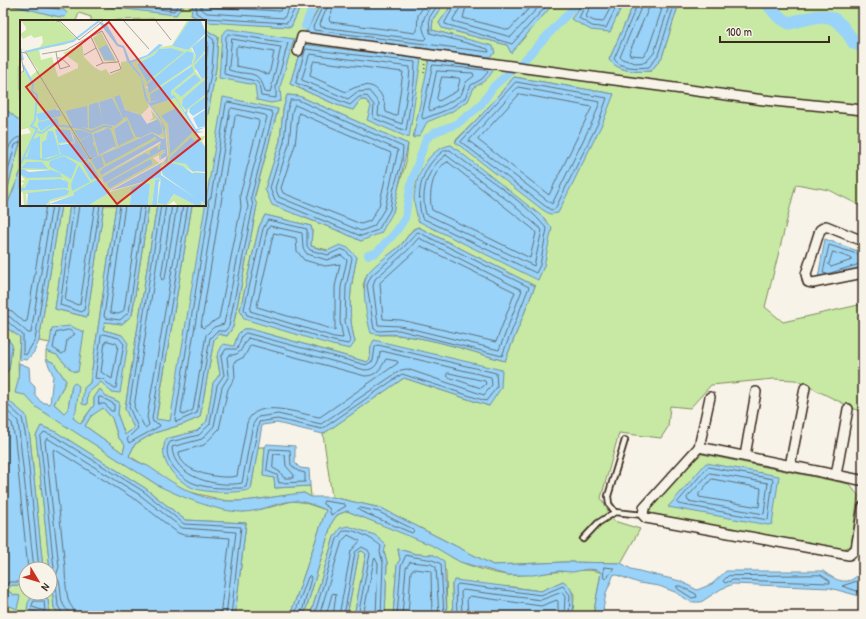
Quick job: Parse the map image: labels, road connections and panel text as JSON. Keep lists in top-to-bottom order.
{
  "scale_bar": "100 m",
  "north": "bottom right"
}
